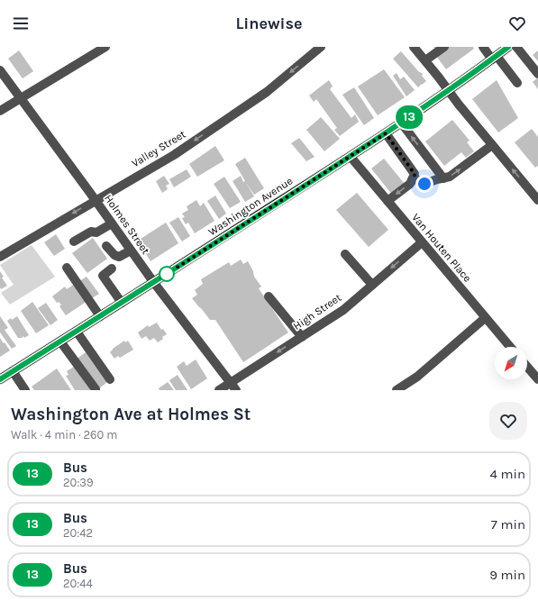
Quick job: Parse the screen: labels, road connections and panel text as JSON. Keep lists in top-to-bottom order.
{
  "streets": {
    "main road": ["Washington Avenue"],
    "street": [
      "Valley Street",
      "Holmes Street",
      "Van Houten Place",
      "High Street"
    ]
  },
  "crossings": [
    ["Valley Street", "Holmes Street"],
    ["Washington Avenue", "Holmes Street"],
    ["Washington Avenue", "Van Houten Place"],
    ["Holmes Street", "High Street"],
    ["Van Houten Place", "High Street"]
  ],
  "one_way": ["Valley Street", "High Street"],
  "lines": ["bus line 13"],
  "north": "bottom left",
  "page": {
    "header": "Linewise",
    "on_map": "13",
    "heading": ["Washington Ave at Holmes St", "Walk · 4 min · 260 m"],
    "list": [
      {
        "mark": "13",
        "name": "Bus",
        "note": "20:39",
        "value": "4 min"
      },
      {
        "mark": "13",
        "name": "Bus",
        "note": "20:42",
        "value": "7 min"
      },
      {
        "mark": "13",
        "name": "Bus",
        "note": "20:44",
        "value": "9 min"
      }
    ]
  }
}
